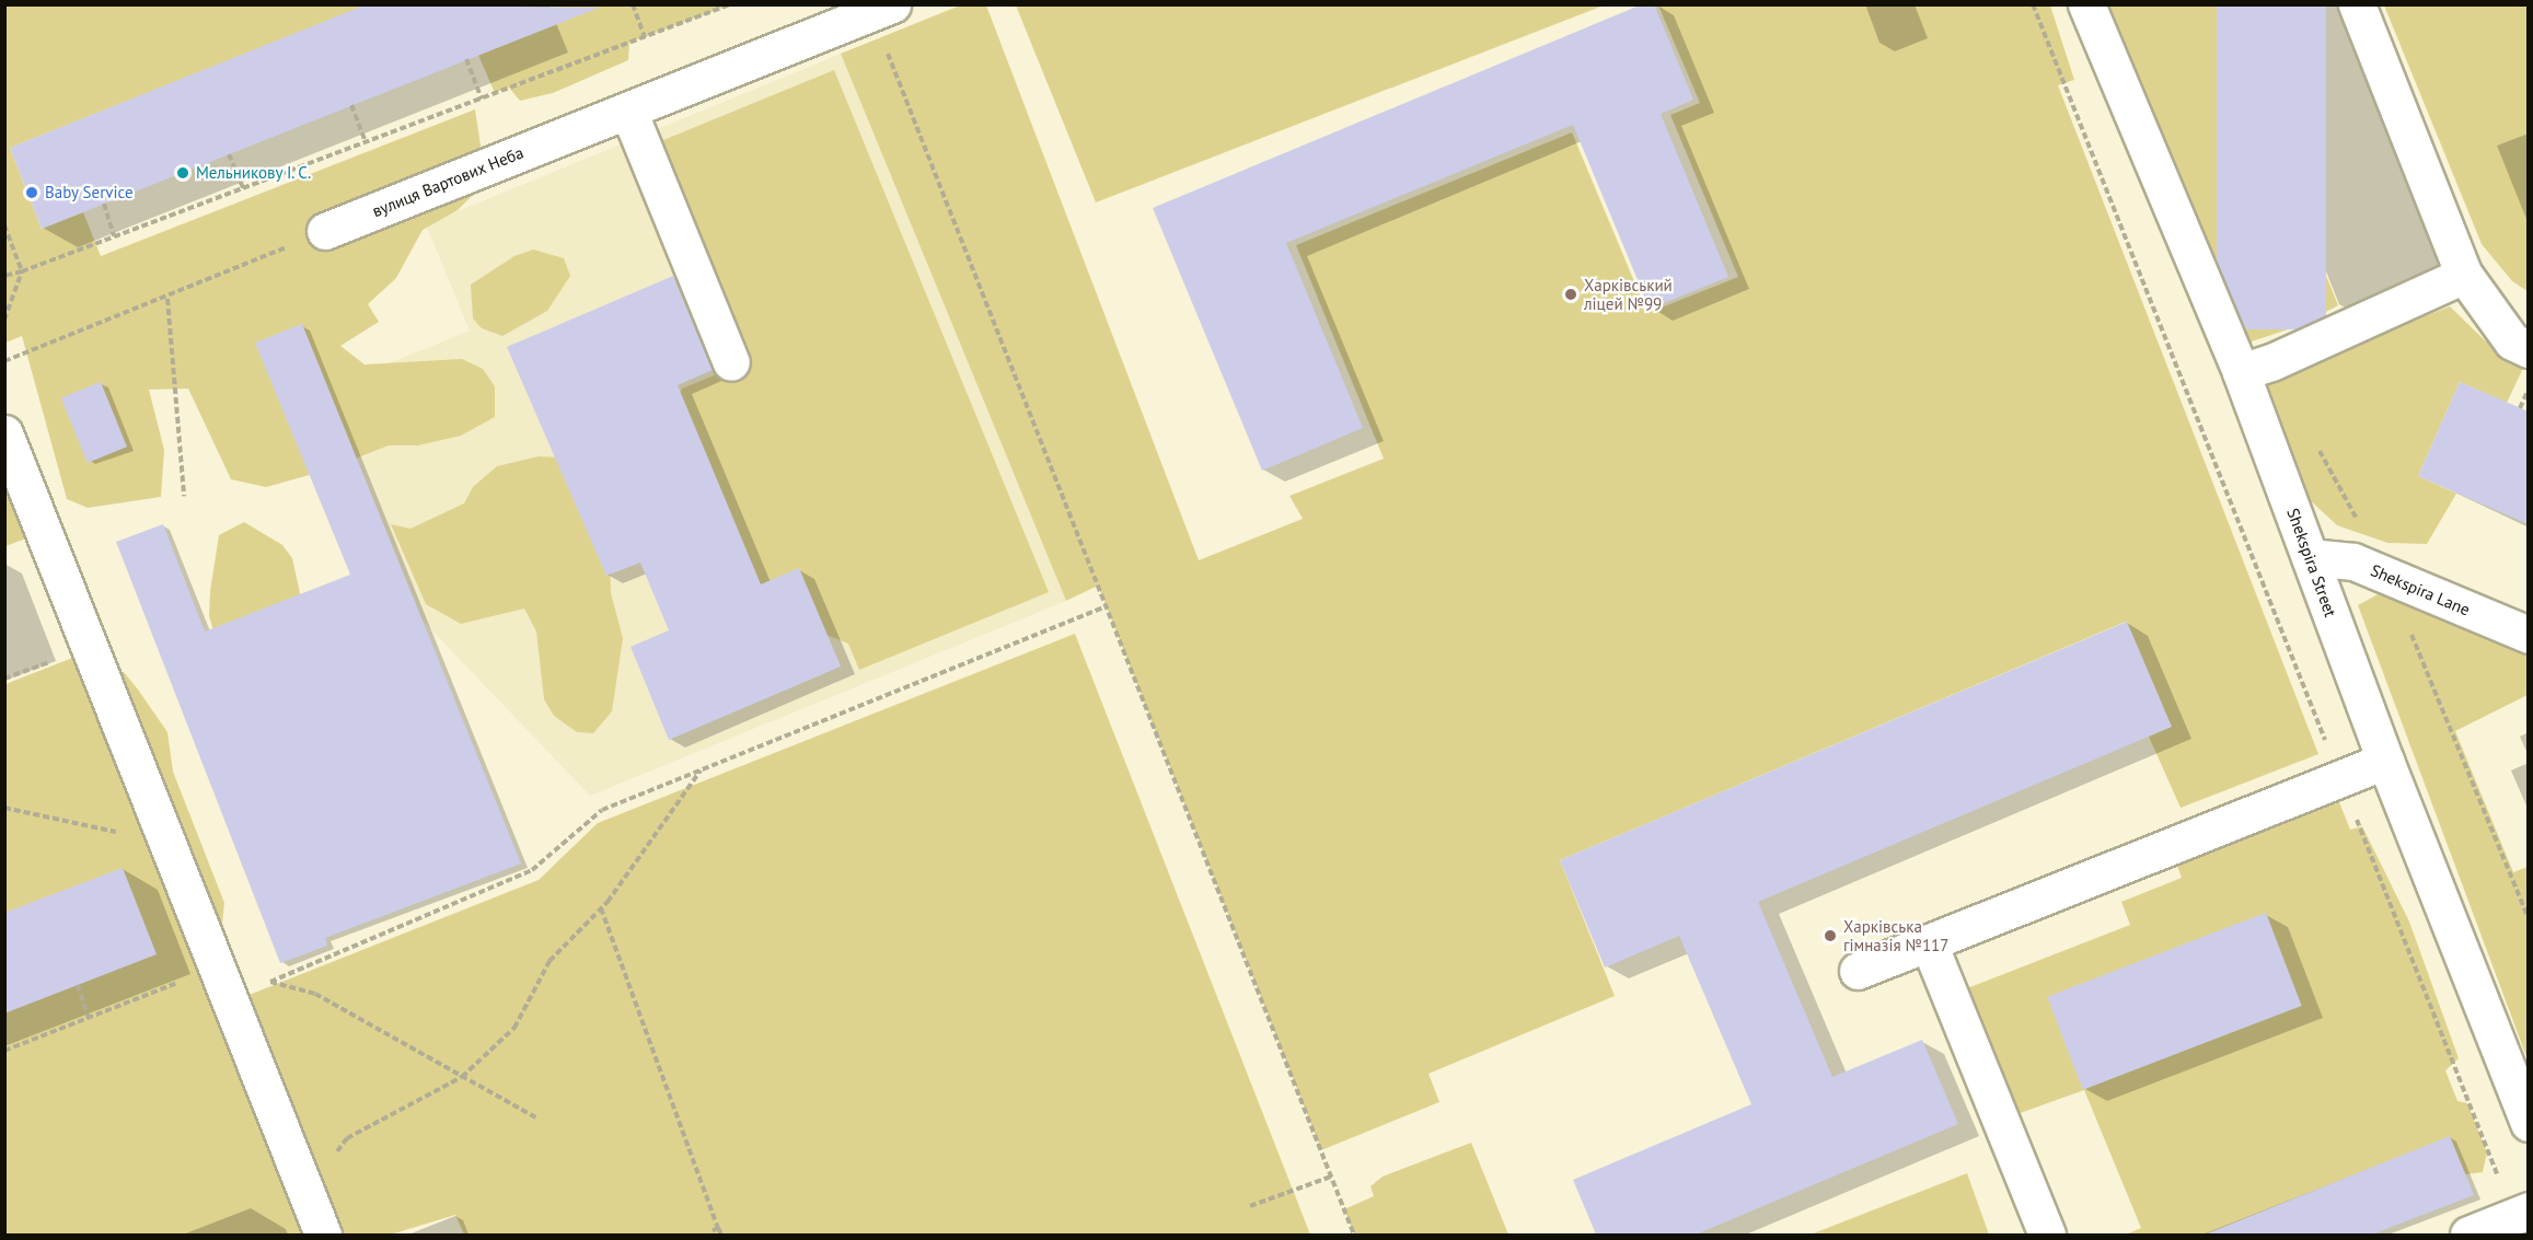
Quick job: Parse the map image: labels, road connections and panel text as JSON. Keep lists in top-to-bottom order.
{
  "streets": {
    "street": ["вулиця Вартових Неба", "Shekspira Street", "Shekspira Lane"]
  },
  "crossings": [
    ["Shekspira Street", "Shekspira Lane"]
  ],
  "places": [
    "Мельникову І. С.",
    "Baby Service",
    "Харківський ліцей №99",
    "Харківська гімназія №117"
  ]
}
